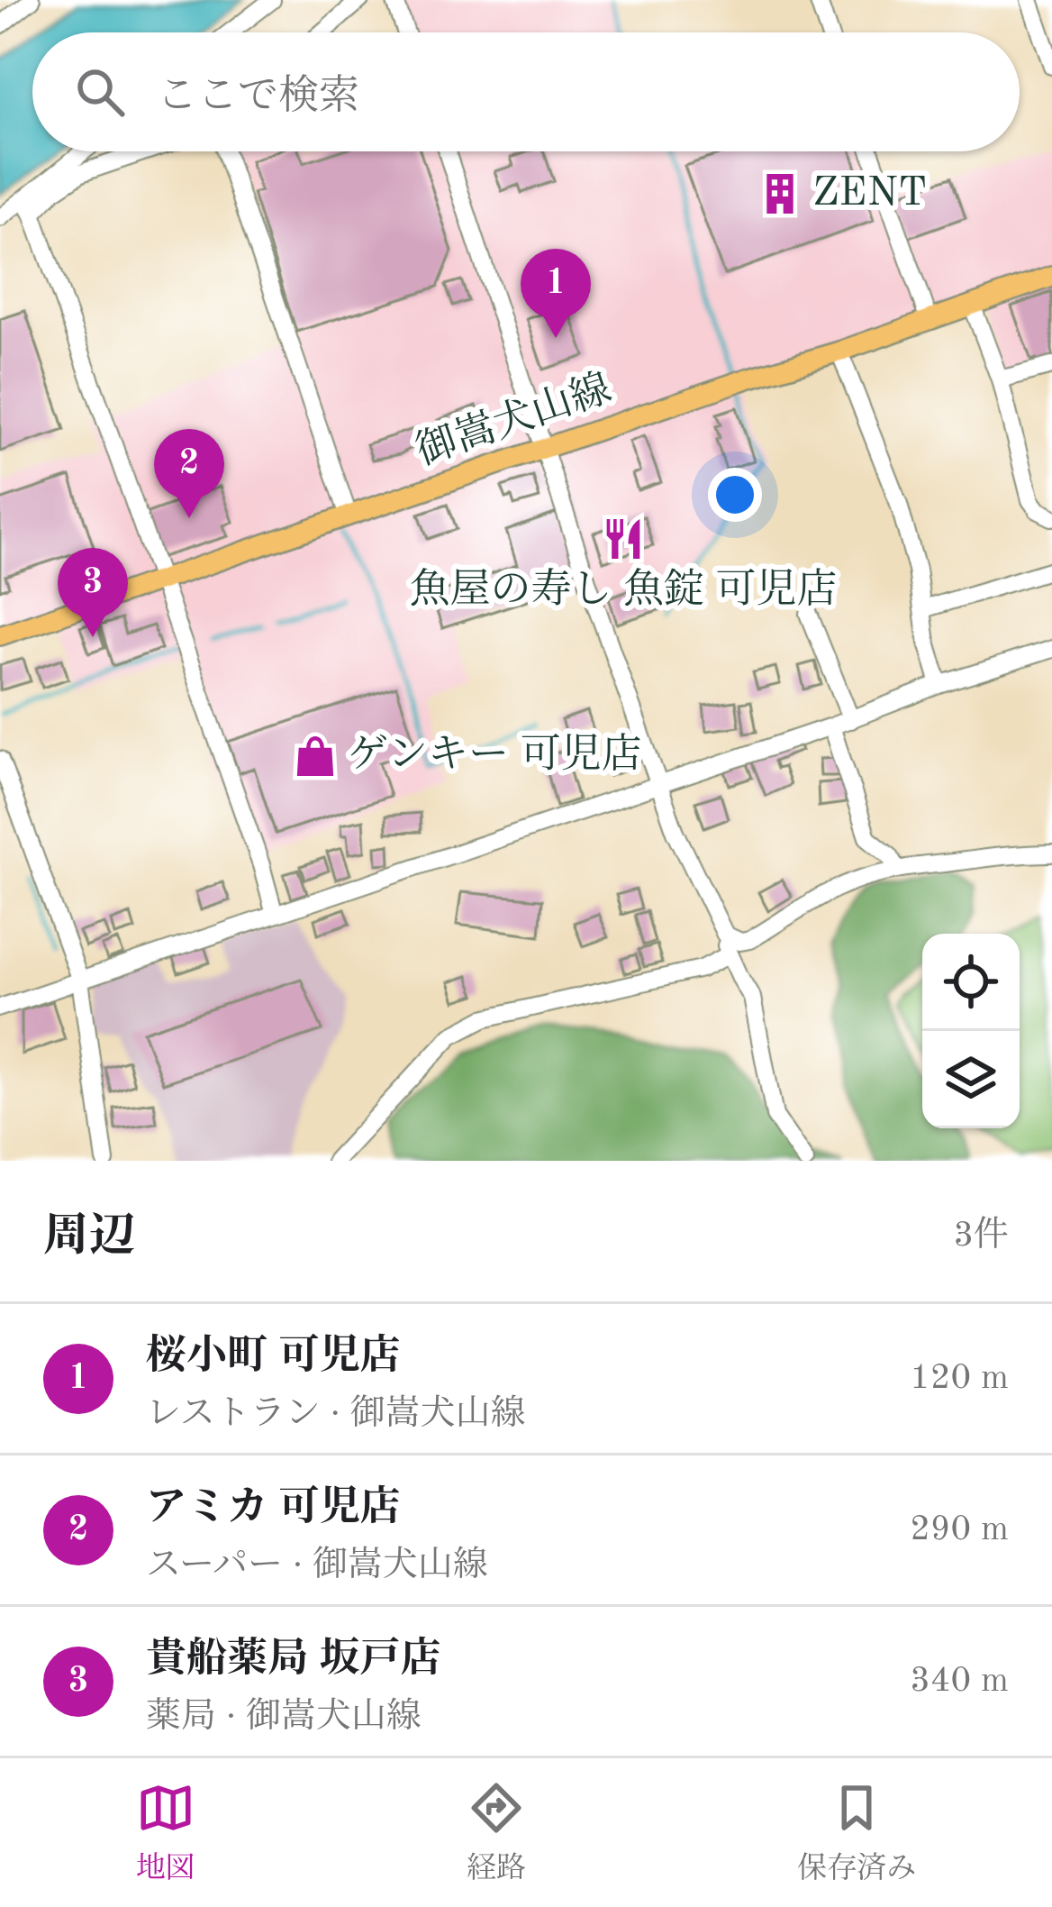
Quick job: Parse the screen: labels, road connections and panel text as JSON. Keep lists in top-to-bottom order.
{
  "streets": {
    "main road": ["御嵩犬山線"]
  },
  "places": {
    "building": ["ZENT"],
    "restaurant": ["魚屋の寿し 魚錠 可児店"],
    "shop": ["ゲンキー 可児店"]
  },
  "page": {
    "search": "ここで検索",
    "pins": ["1", "2", "3"],
    "heading": ["周辺", "3件"],
    "list": [
      {
        "mark": "1",
        "name": "桜小町 可児店",
        "note": "レストラン · 御嵩犬山線",
        "value": "120 m"
      },
      {
        "mark": "2",
        "name": "アミカ 可児店",
        "note": "スーパー · 御嵩犬山線",
        "value": "290 m"
      },
      {
        "mark": "3",
        "name": "貴船薬局 坂戸店",
        "note": "薬局 · 御嵩犬山線",
        "value": "340 m"
      }
    ],
    "nav": ["地図", "経路", "保存済み"]
  }
}
